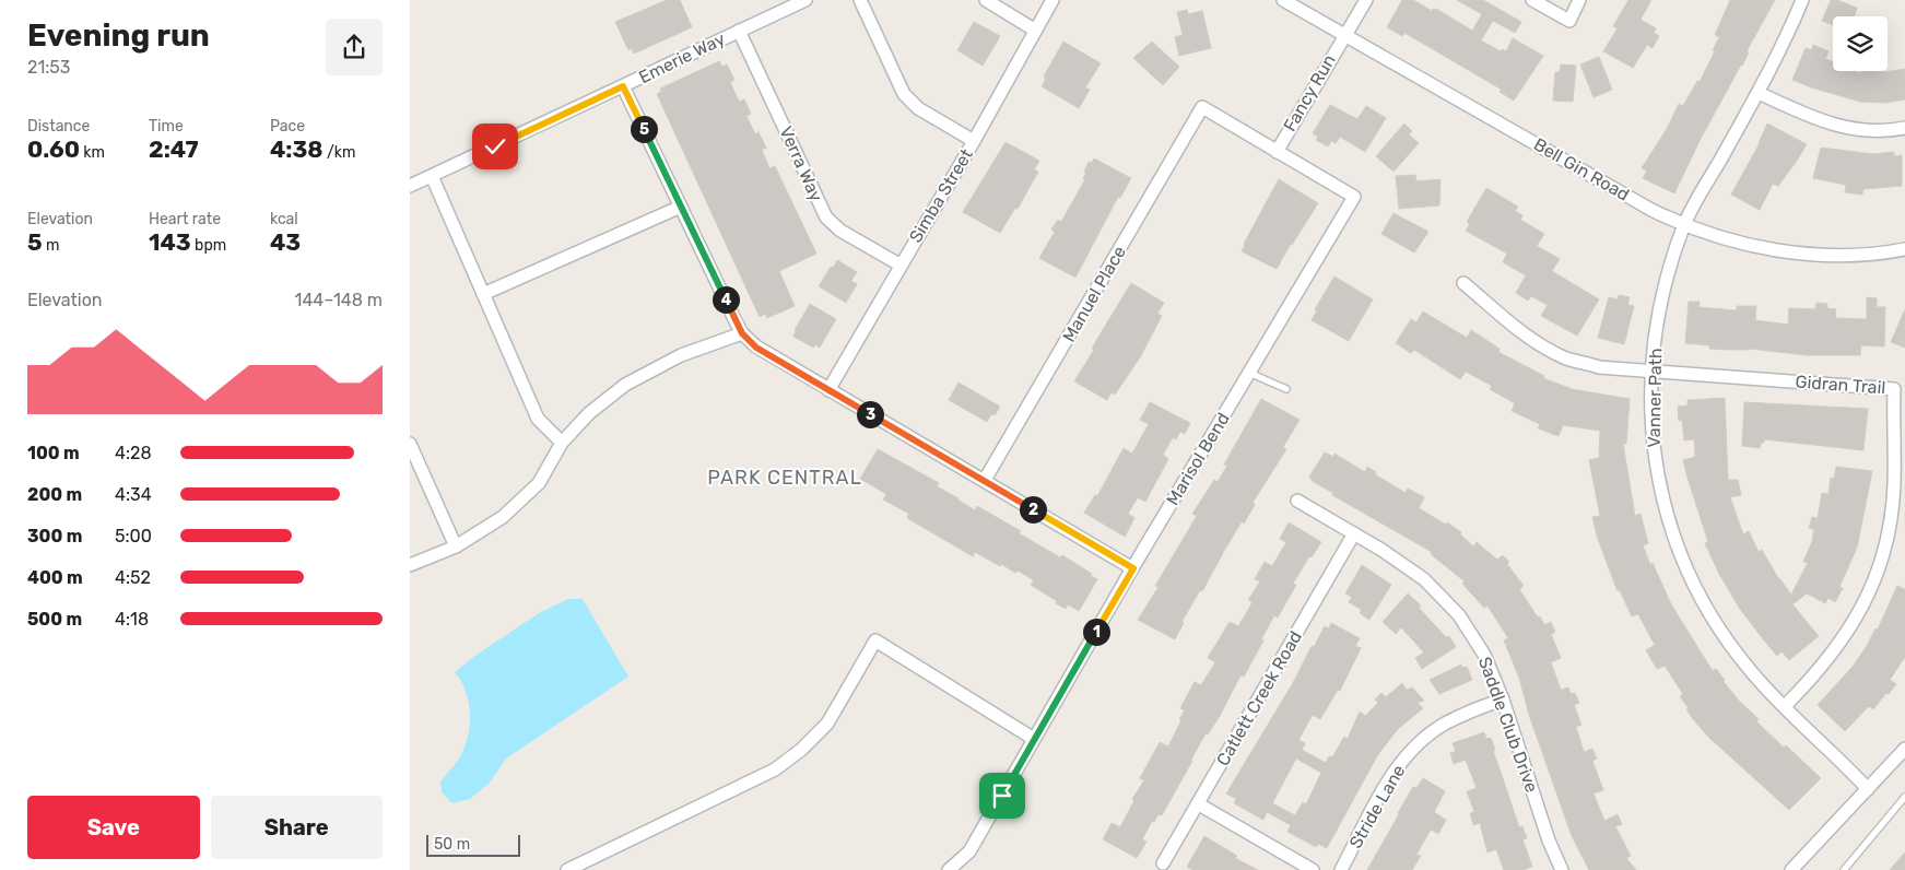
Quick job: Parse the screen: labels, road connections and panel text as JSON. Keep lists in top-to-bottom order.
{
  "streets": {
    "street": [
      "Emerie Way",
      "Fancy Run",
      "Verra Way",
      "Bell Gin Road",
      "Simba Street",
      "Manuel Place",
      "Gidran Trail",
      "Vanner Path",
      "Marisol Bend",
      "Catlett Creek Road",
      "Saddle Club Drive",
      "Stride Lane"
    ]
  },
  "crossings": [
    ["Emerie Way", "Verra Way"],
    ["Fancy Run", "Bell Gin Road"],
    ["Fancy Run", "Marisol Bend"],
    ["Verra Way", "Simba Street"],
    ["Bell Gin Road", "Vanner Path"],
    ["Manuel Place", "Marisol Bend"],
    ["Gidran Trail", "Vanner Path"],
    ["Catlett Creek Road", "Saddle Club Drive"],
    ["Saddle Club Drive", "Stride Lane"]
  ],
  "districts": ["PARK CENTRAL"],
  "scale_bar": "50 m",
  "page": {
    "heading": ["Evening run", "21:53"],
    "stats": [
      ["Distance", "0.60 km"],
      ["Time", "2:47"],
      ["Pace", "4:38 /km"],
      ["Elevation", "5 m"],
      ["Heart rate", "143 bpm"],
      ["kcal", "43"]
    ],
    "pins": [
      "5",
      "4",
      "3",
      "2",
      "1"
    ],
    "chart": ["Elevation", "144–148 m"],
    "list": [
      {
        "name": "100 m",
        "note": "4:28"
      },
      {
        "name": "200 m",
        "note": "4:34"
      },
      {
        "name": "300 m",
        "note": "5:00"
      },
      {
        "name": "400 m",
        "note": "4:52"
      },
      {
        "name": "500 m",
        "note": "4:18"
      }
    ],
    "buttons": ["Save", "Share"],
    "scale": "50 m"
  }
}
